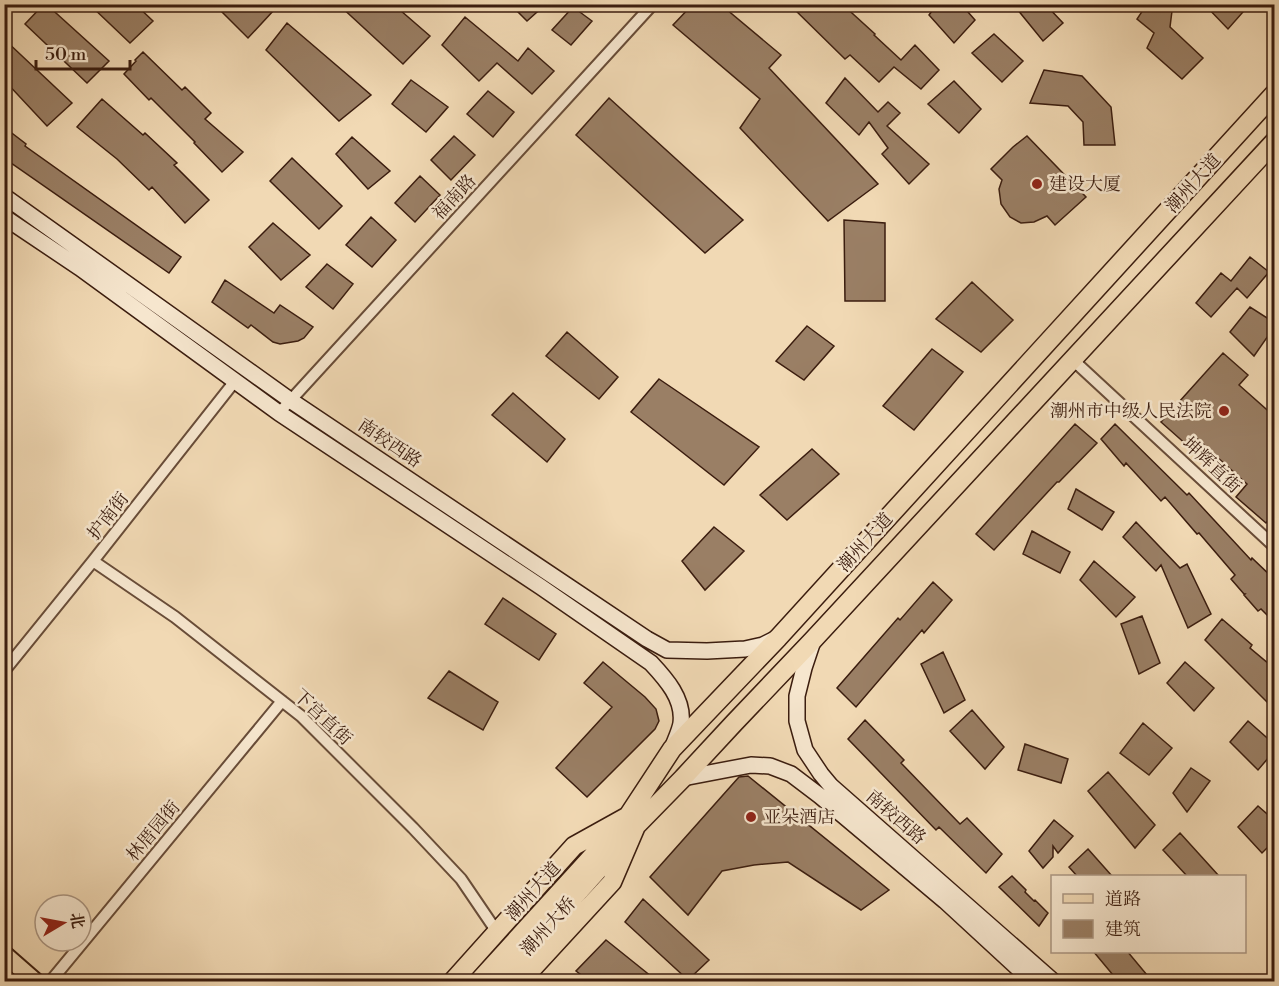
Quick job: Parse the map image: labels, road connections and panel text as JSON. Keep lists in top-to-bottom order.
{
  "streets": {
    "highway": ["潮州大道", "潮州大桥"],
    "main road": ["南较西路"],
    "street": [
      "福南路",
      "坤辉直街",
      "护南街",
      "下宫直街",
      "林厝园街"
    ]
  },
  "crossings": [
    ["潮州大道", "南较西路"],
    ["潮州大道", "坤辉直街"],
    ["潮州大道", "下宫直街"],
    ["福南路", "南较西路"],
    ["南较西路", "护南街"],
    ["护南街", "下宫直街"],
    ["下宫直街", "林厝园街"]
  ],
  "places": ["建设大厦", "潮州市中级人民法院", "亚朵酒店"],
  "legend": ["道路", "建筑"],
  "scale_bar": "50 m",
  "north": "right"
}
